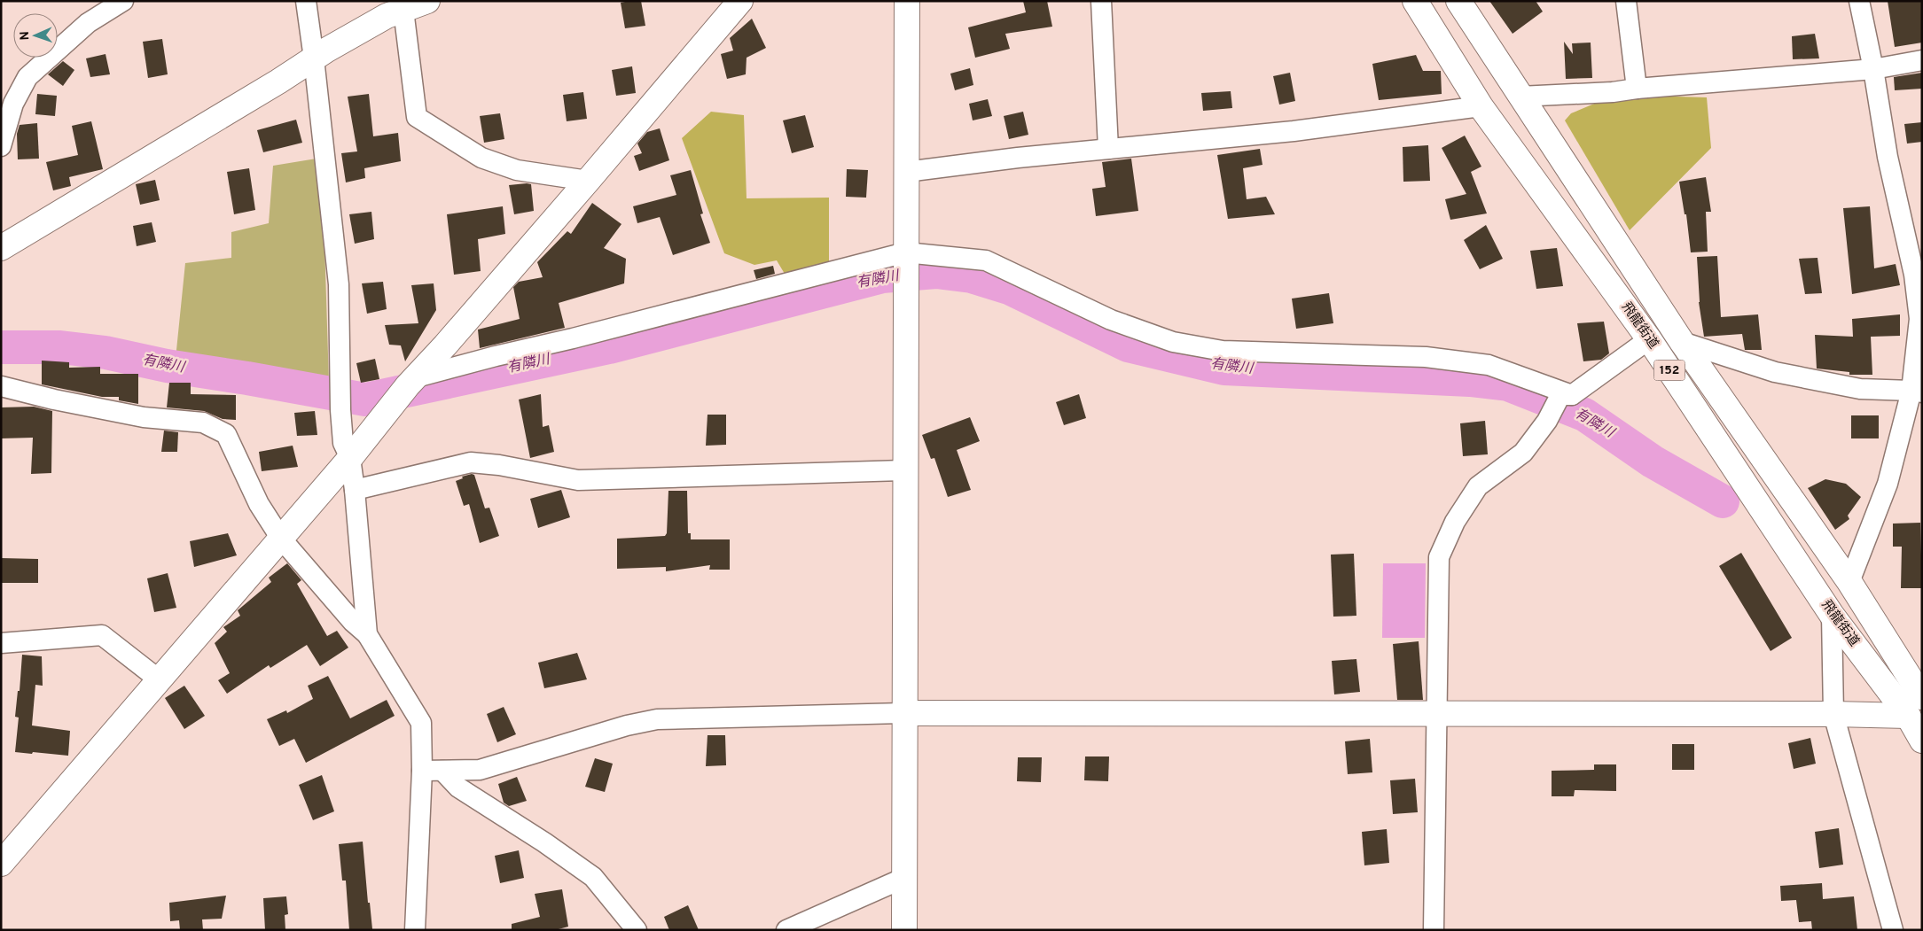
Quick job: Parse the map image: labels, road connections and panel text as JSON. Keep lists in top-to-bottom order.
{
  "streets": {
    "main road": ["飛龍街道", "152"]
  },
  "water": ["有隣川"],
  "north": "left"
}
